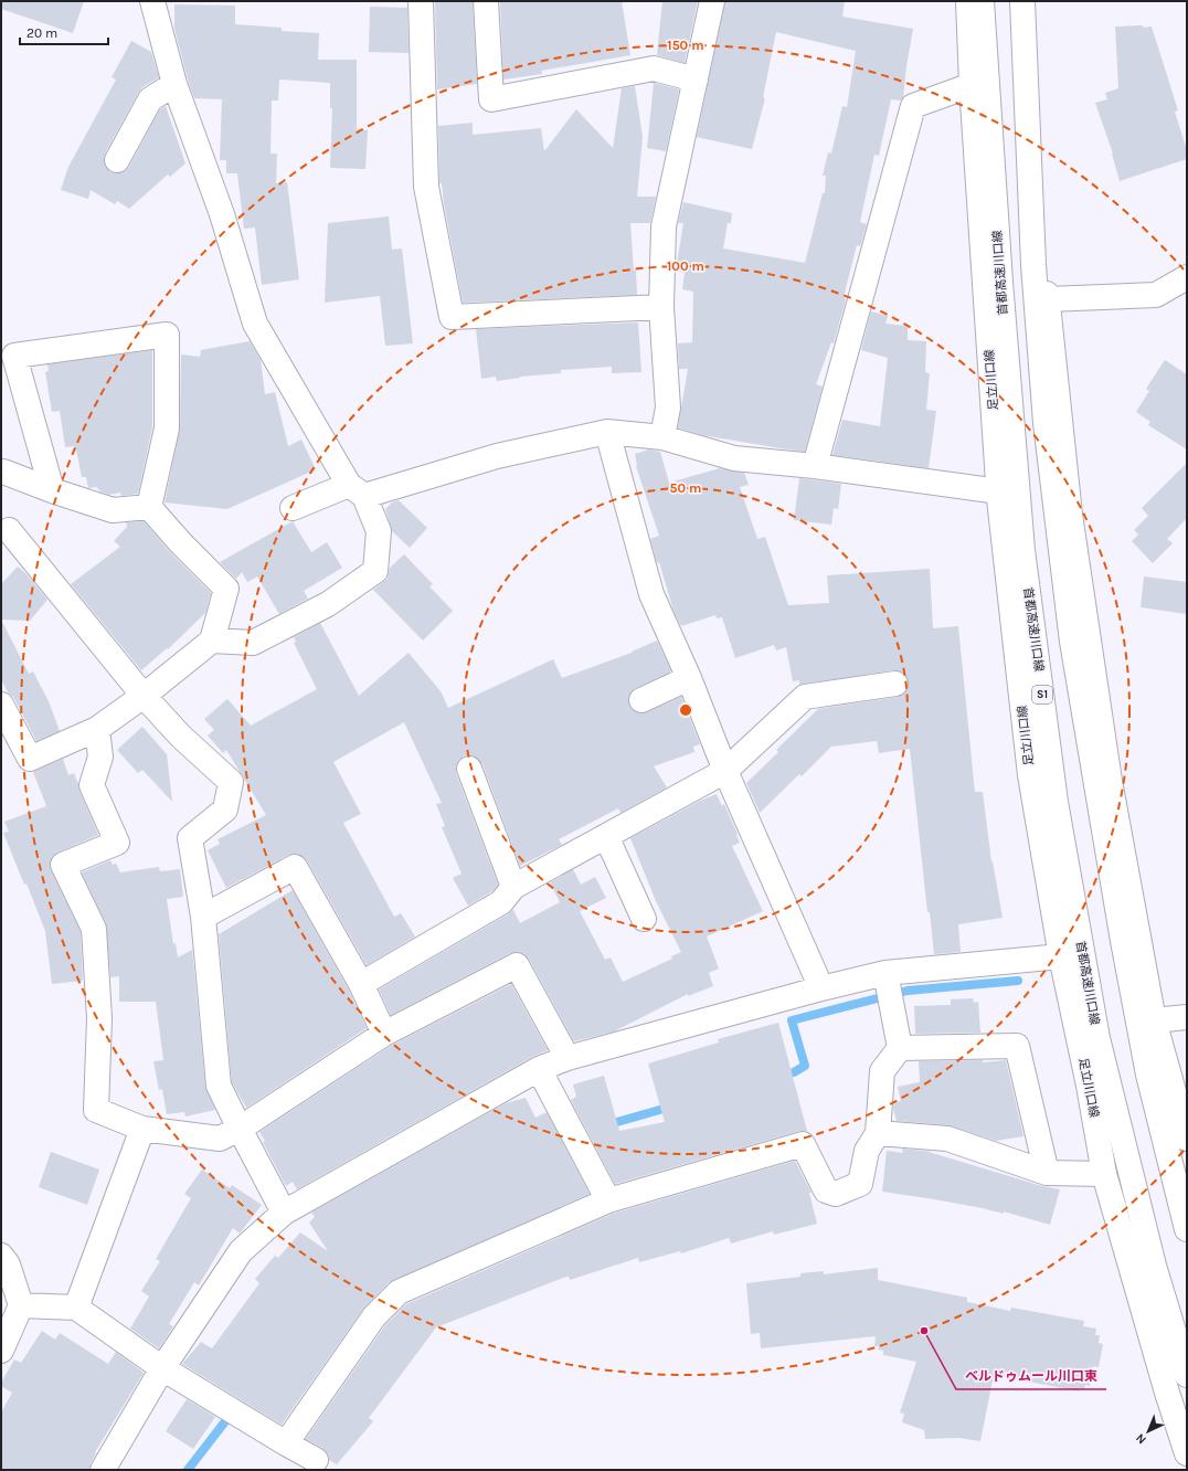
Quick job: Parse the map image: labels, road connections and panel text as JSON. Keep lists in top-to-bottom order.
{
  "streets": {
    "main road": ["首都高速川口線", "足立川口線", "S1"]
  },
  "places": ["ベルドゥムール川口東"],
  "scale_bar": "20 m",
  "north": "bottom left",
  "rings": ["150 m", "100 m", "50 m"]
}
